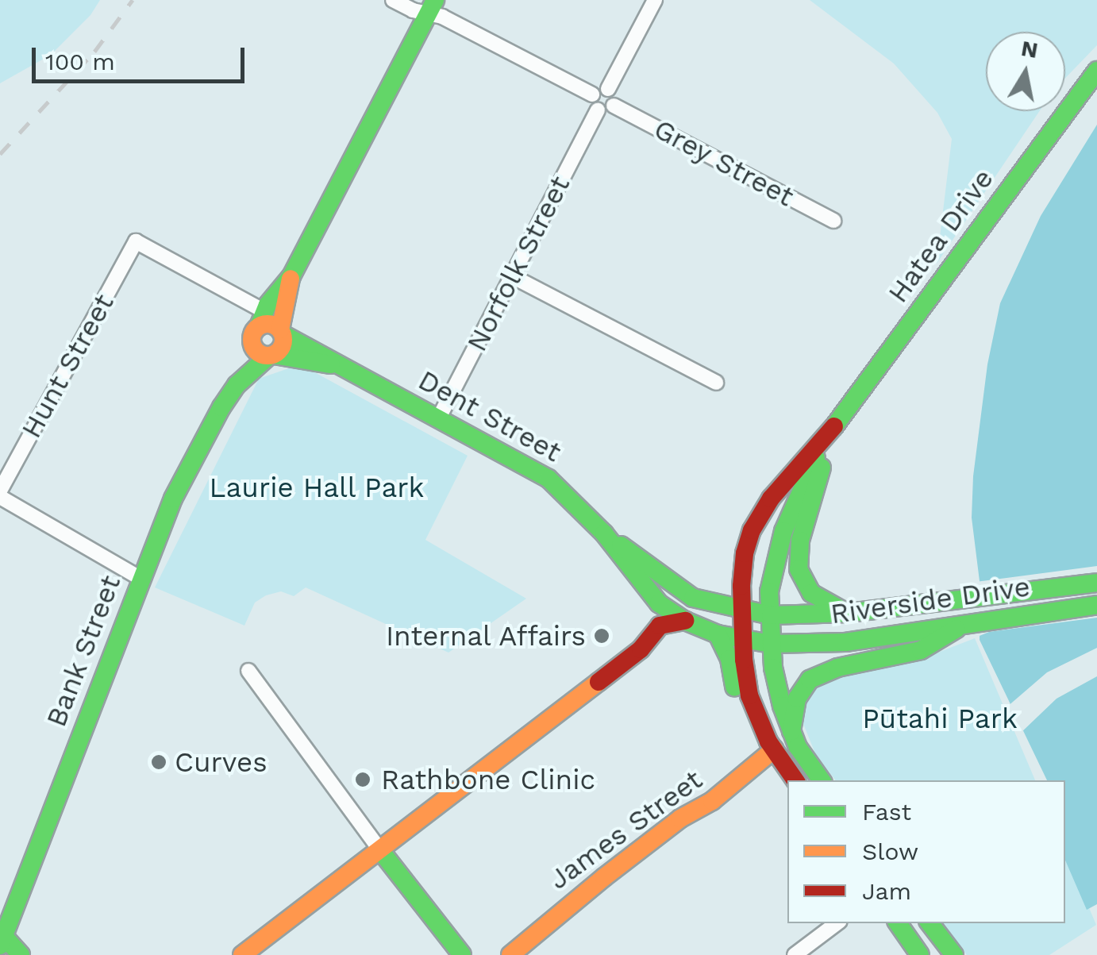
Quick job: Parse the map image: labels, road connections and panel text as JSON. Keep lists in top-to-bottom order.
{
  "streets": {
    "main road": [
      "Hatea Drive",
      "Dent Street",
      "Riverside Drive",
      "Bank Street",
      "James Street"
    ],
    "street": ["Grey Street", "Norfolk Street", "Hunt Street"]
  },
  "crossings": [
    ["Grey Street", "Norfolk Street"],
    ["Hatea Drive", "Dent Street"],
    ["Hatea Drive", "Riverside Drive"],
    ["Norfolk Street", "Dent Street"],
    ["Hunt Street", "Dent Street"],
    ["Hunt Street", "Bank Street"],
    ["Dent Street", "Riverside Drive"],
    ["Dent Street", "Bank Street"]
  ],
  "parks": ["Laurie Hall Park", "Pūtahi Park"],
  "places": ["Internal Affairs", "Curves", "Rathbone Clinic"],
  "legend": ["Fast", "Slow", "Jam"],
  "scale_bar": "100 m",
  "north": "top"
}
